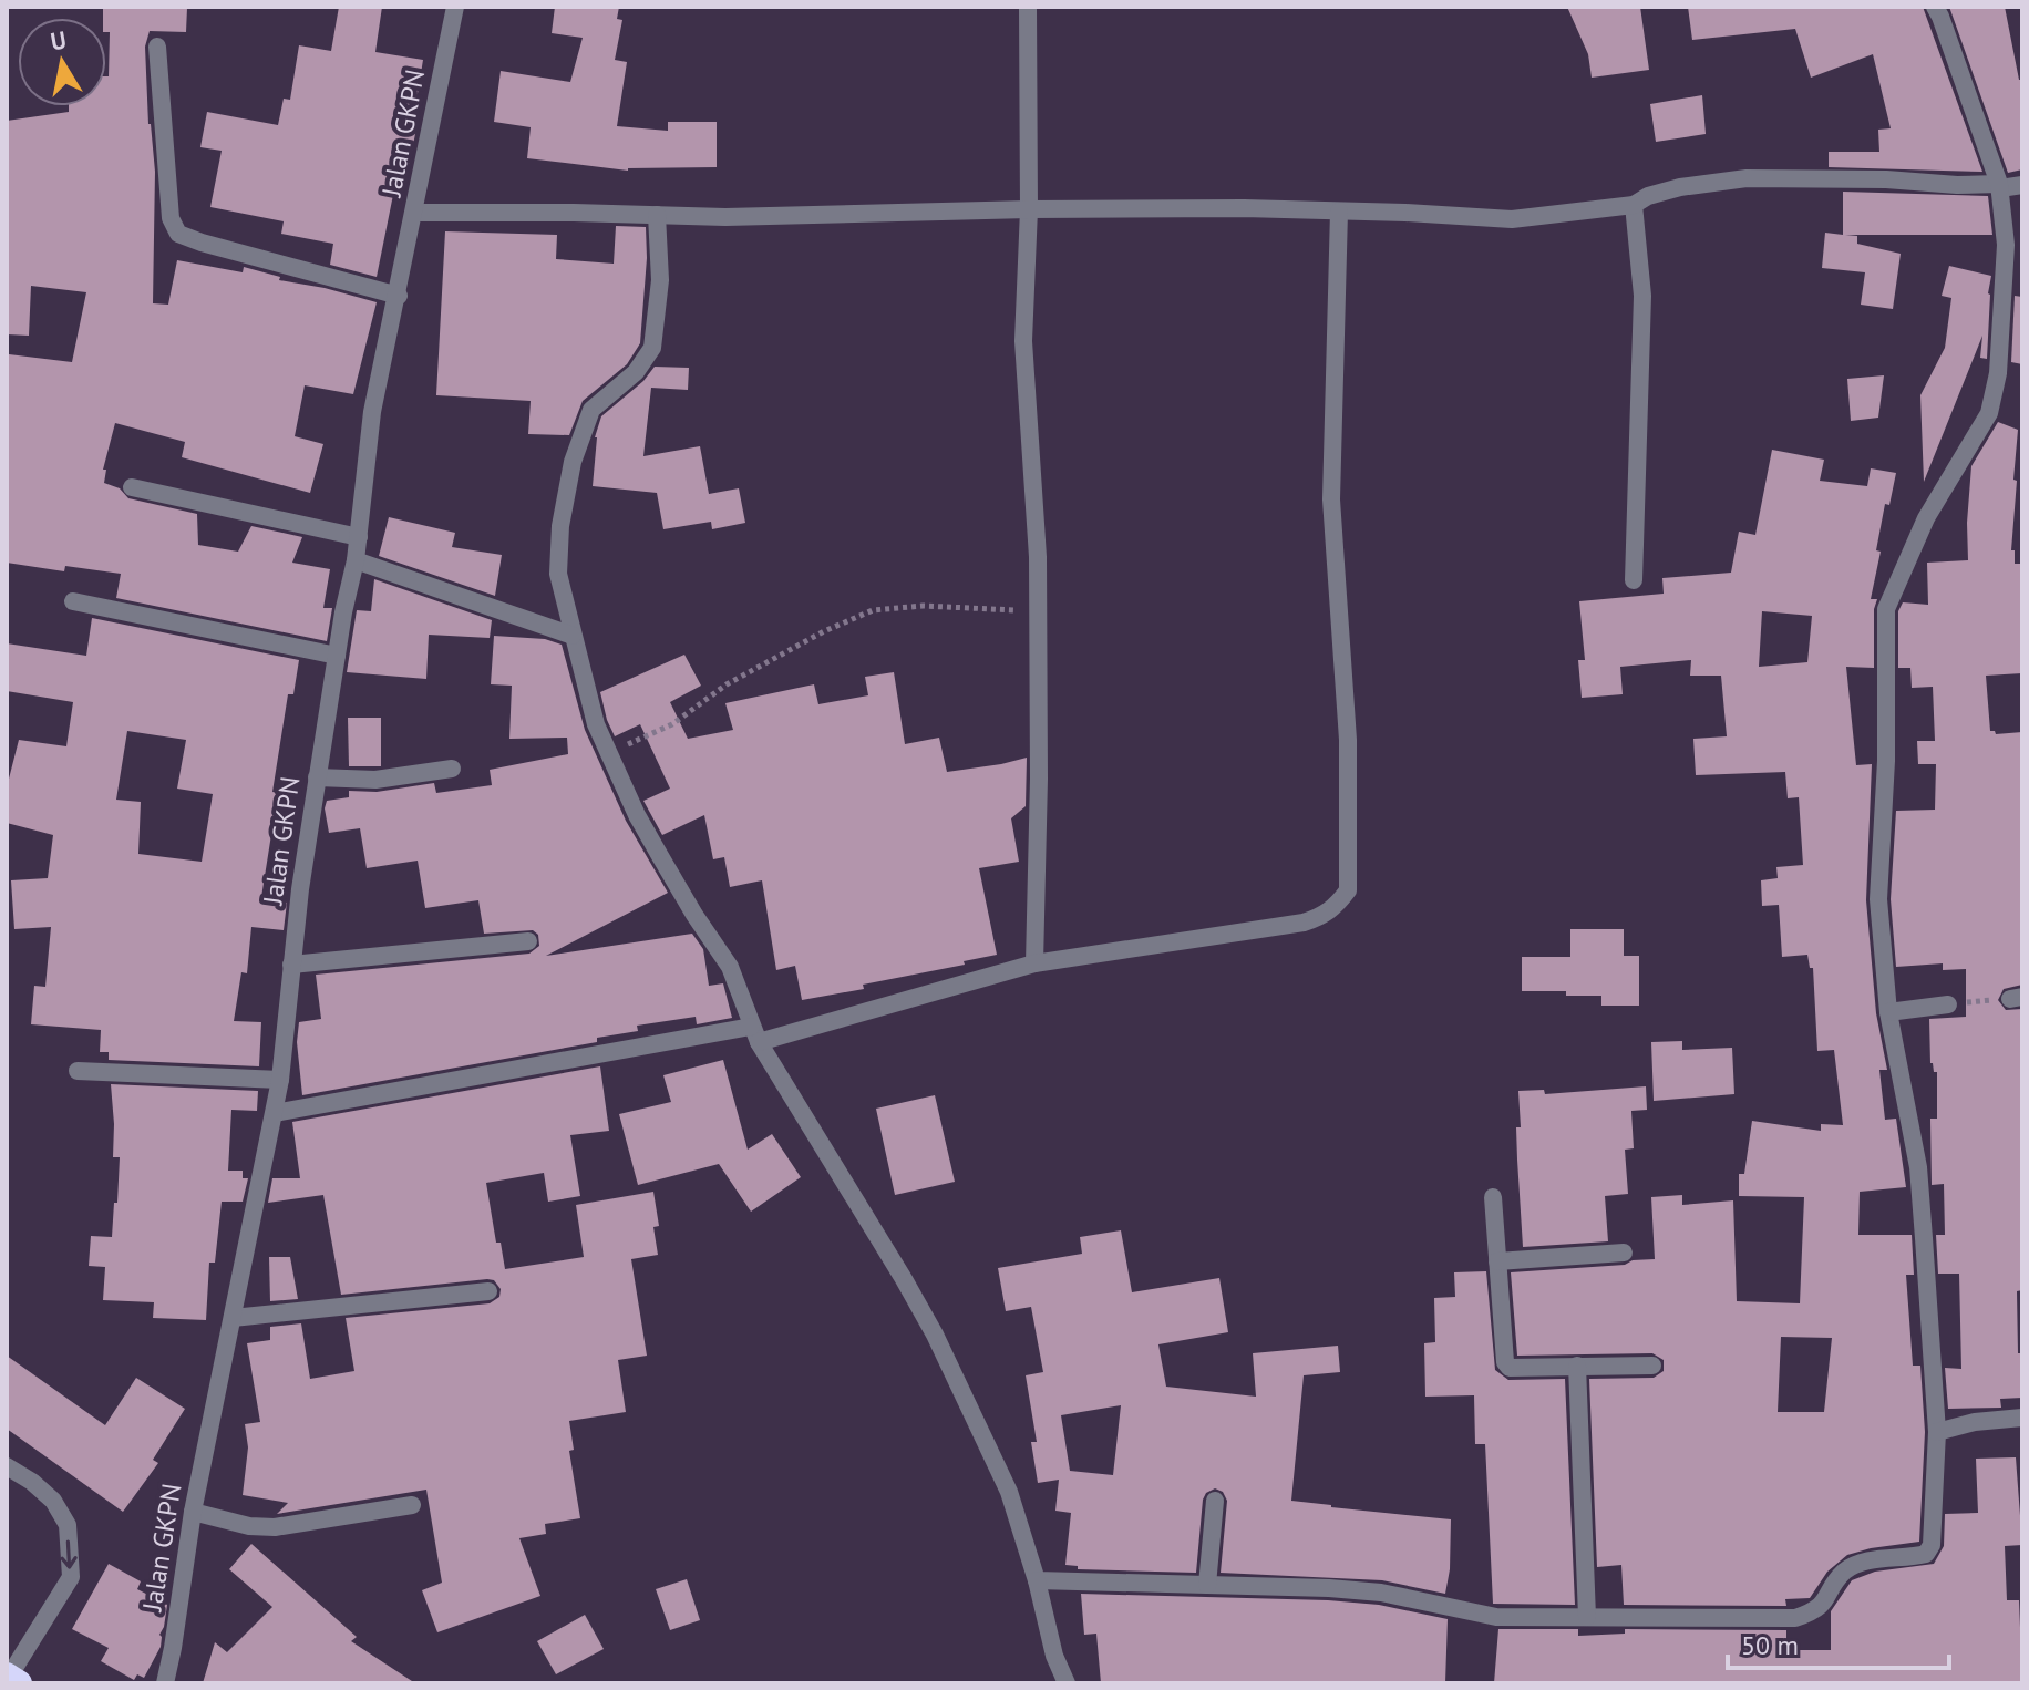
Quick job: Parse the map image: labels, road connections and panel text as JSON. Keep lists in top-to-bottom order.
{
  "streets": {
    "street": ["Jalan GKPN"]
  },
  "scale_bar": "50 m",
  "north": "top"
}
